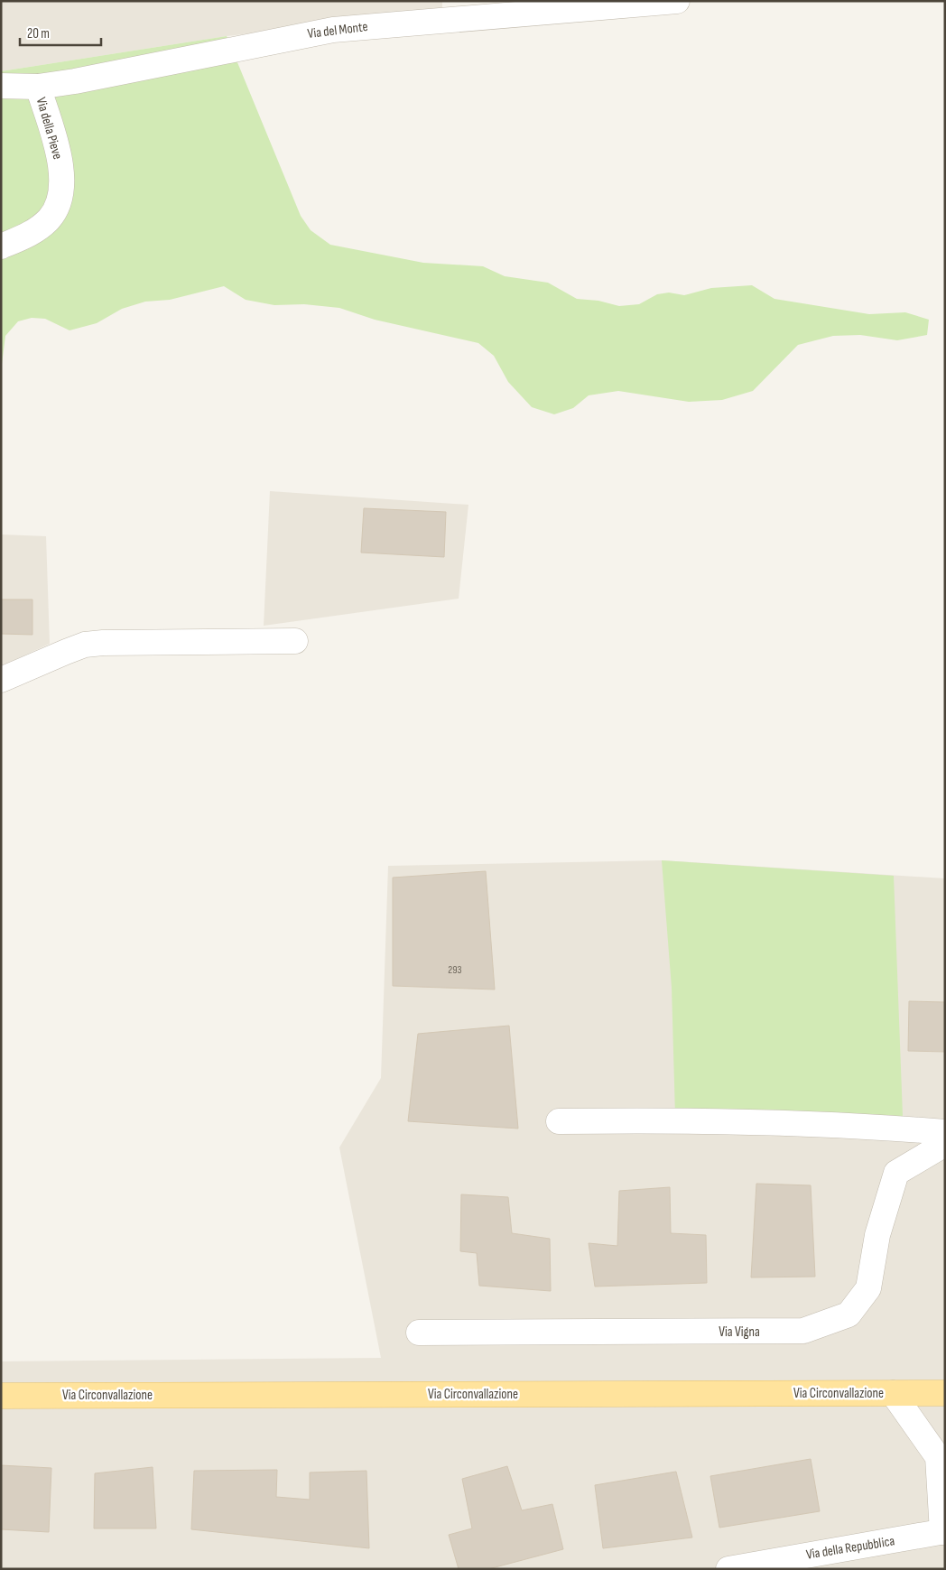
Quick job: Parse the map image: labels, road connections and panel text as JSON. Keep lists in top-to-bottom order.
{
  "streets": {
    "main road": ["Via Circonvallazione"],
    "street": [
      "Via del Monte",
      "Via della Pieve",
      "Via Vigna",
      "Via della Repubblica"
    ]
  },
  "crossings": [
    ["Via del Monte", "Via della Pieve"]
  ],
  "house_numbers": ["293"],
  "scale_bar": "20 m"
}
